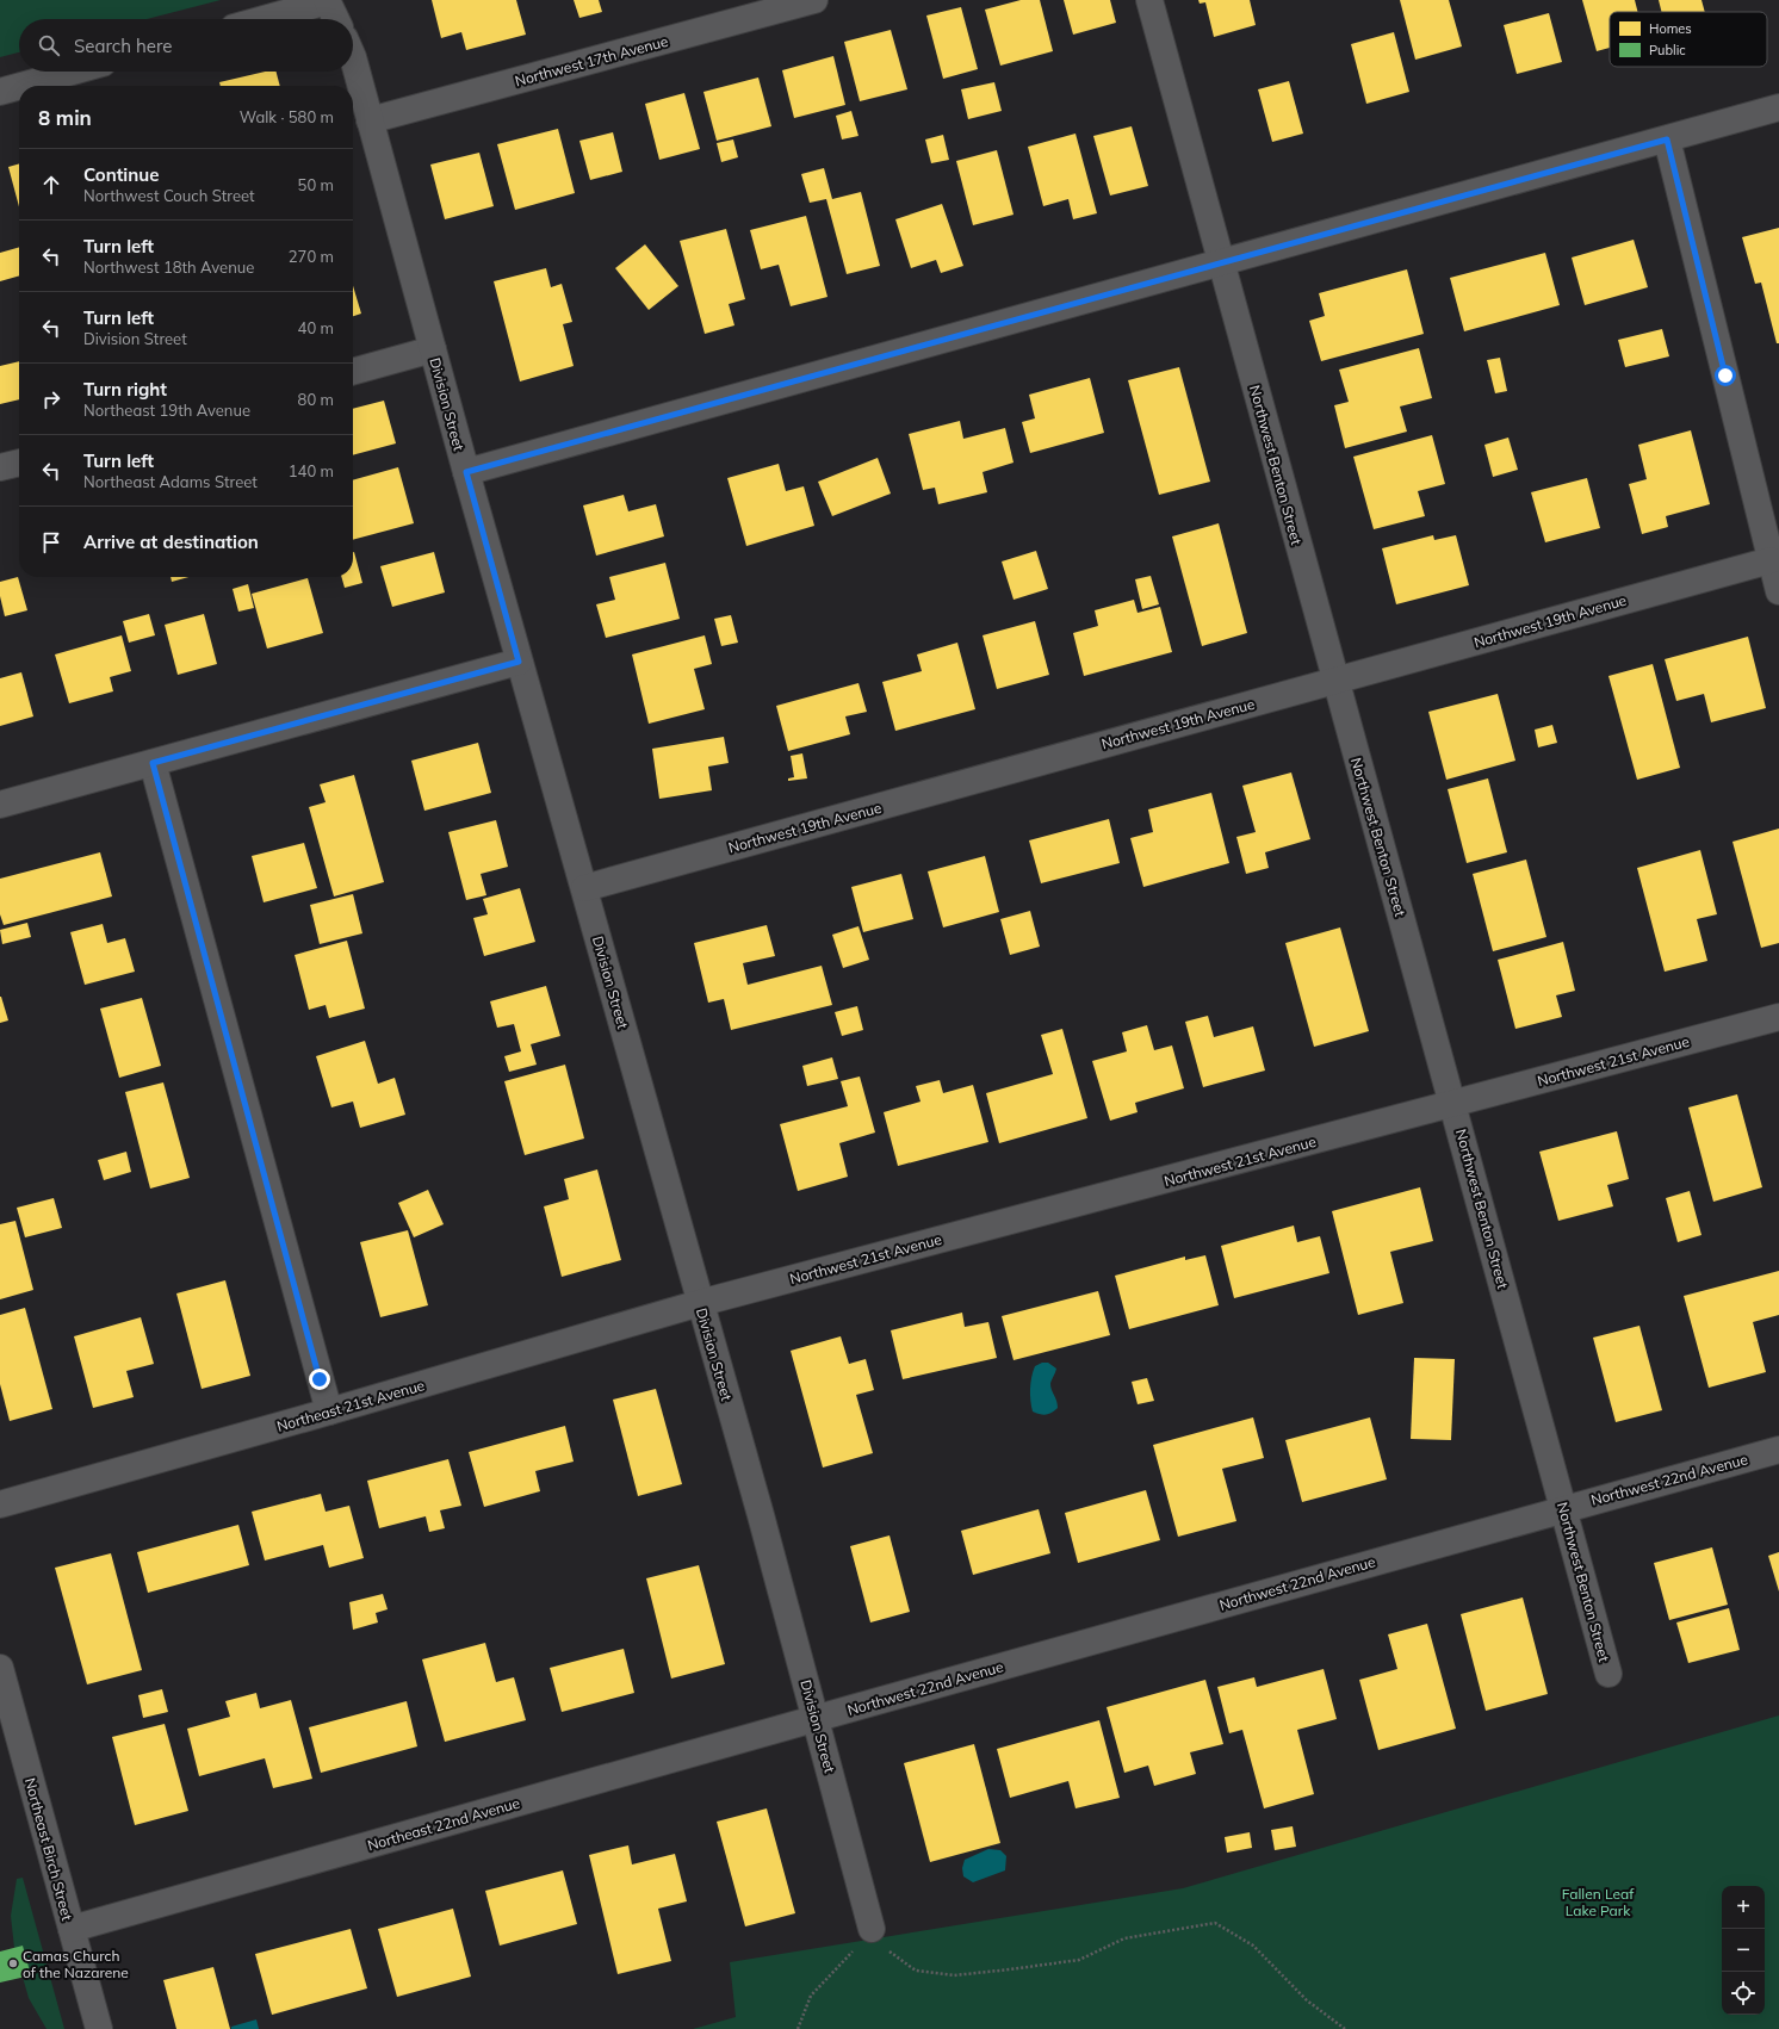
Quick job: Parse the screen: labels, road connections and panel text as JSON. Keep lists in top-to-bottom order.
{
  "streets": {
    "street": [
      "Northwest 17th Avenue",
      "Division Street",
      "Northwest Benton Street",
      "Northwest 19th Avenue",
      "Northwest 21st Avenue",
      "Northeast 21st Avenue",
      "Northwest 22nd Avenue",
      "Northeast 22nd Avenue",
      "Northeast Birch Street"
    ]
  },
  "crossings": [
    ["Northwest 17th Avenue", "Division Street"],
    ["Division Street", "Northwest 19th Avenue"],
    ["Division Street", "Northwest 21st Avenue"],
    ["Division Street", "Northeast 21st Avenue"],
    ["Division Street", "Northwest 22nd Avenue"],
    ["Division Street", "Northeast 22nd Avenue"],
    ["Northwest Benton Street", "Northwest 19th Avenue"],
    ["Northwest Benton Street", "Northwest 21st Avenue"],
    ["Northwest Benton Street", "Northwest 22nd Avenue"],
    ["Northwest 21st Avenue", "Northeast 21st Avenue"],
    ["Northwest 22nd Avenue", "Northeast 22nd Avenue"],
    ["Northeast 22nd Avenue", "Northeast Birch Street"]
  ],
  "parks": ["Fallen Leaf Lake Park"],
  "places": ["Camas Church of the Nazarene"],
  "legend": ["Homes", "Public"],
  "page": {
    "search": "Search here",
    "heading": ["8 min", "Walk · 580 m"],
    "list": [
      ["Continue", "Northwest Couch Street", "50 m"],
      ["Turn left", "Northwest 18th Avenue", "270 m"],
      ["Turn left", "Division Street", "40 m"],
      ["Turn right", "Northeast 19th Avenue", "80 m"],
      ["Turn left", "Northeast Adams Street", "140 m"],
      "Arrive at destination"
    ],
    "map_buttons": ["+", "−"]
  }
}
